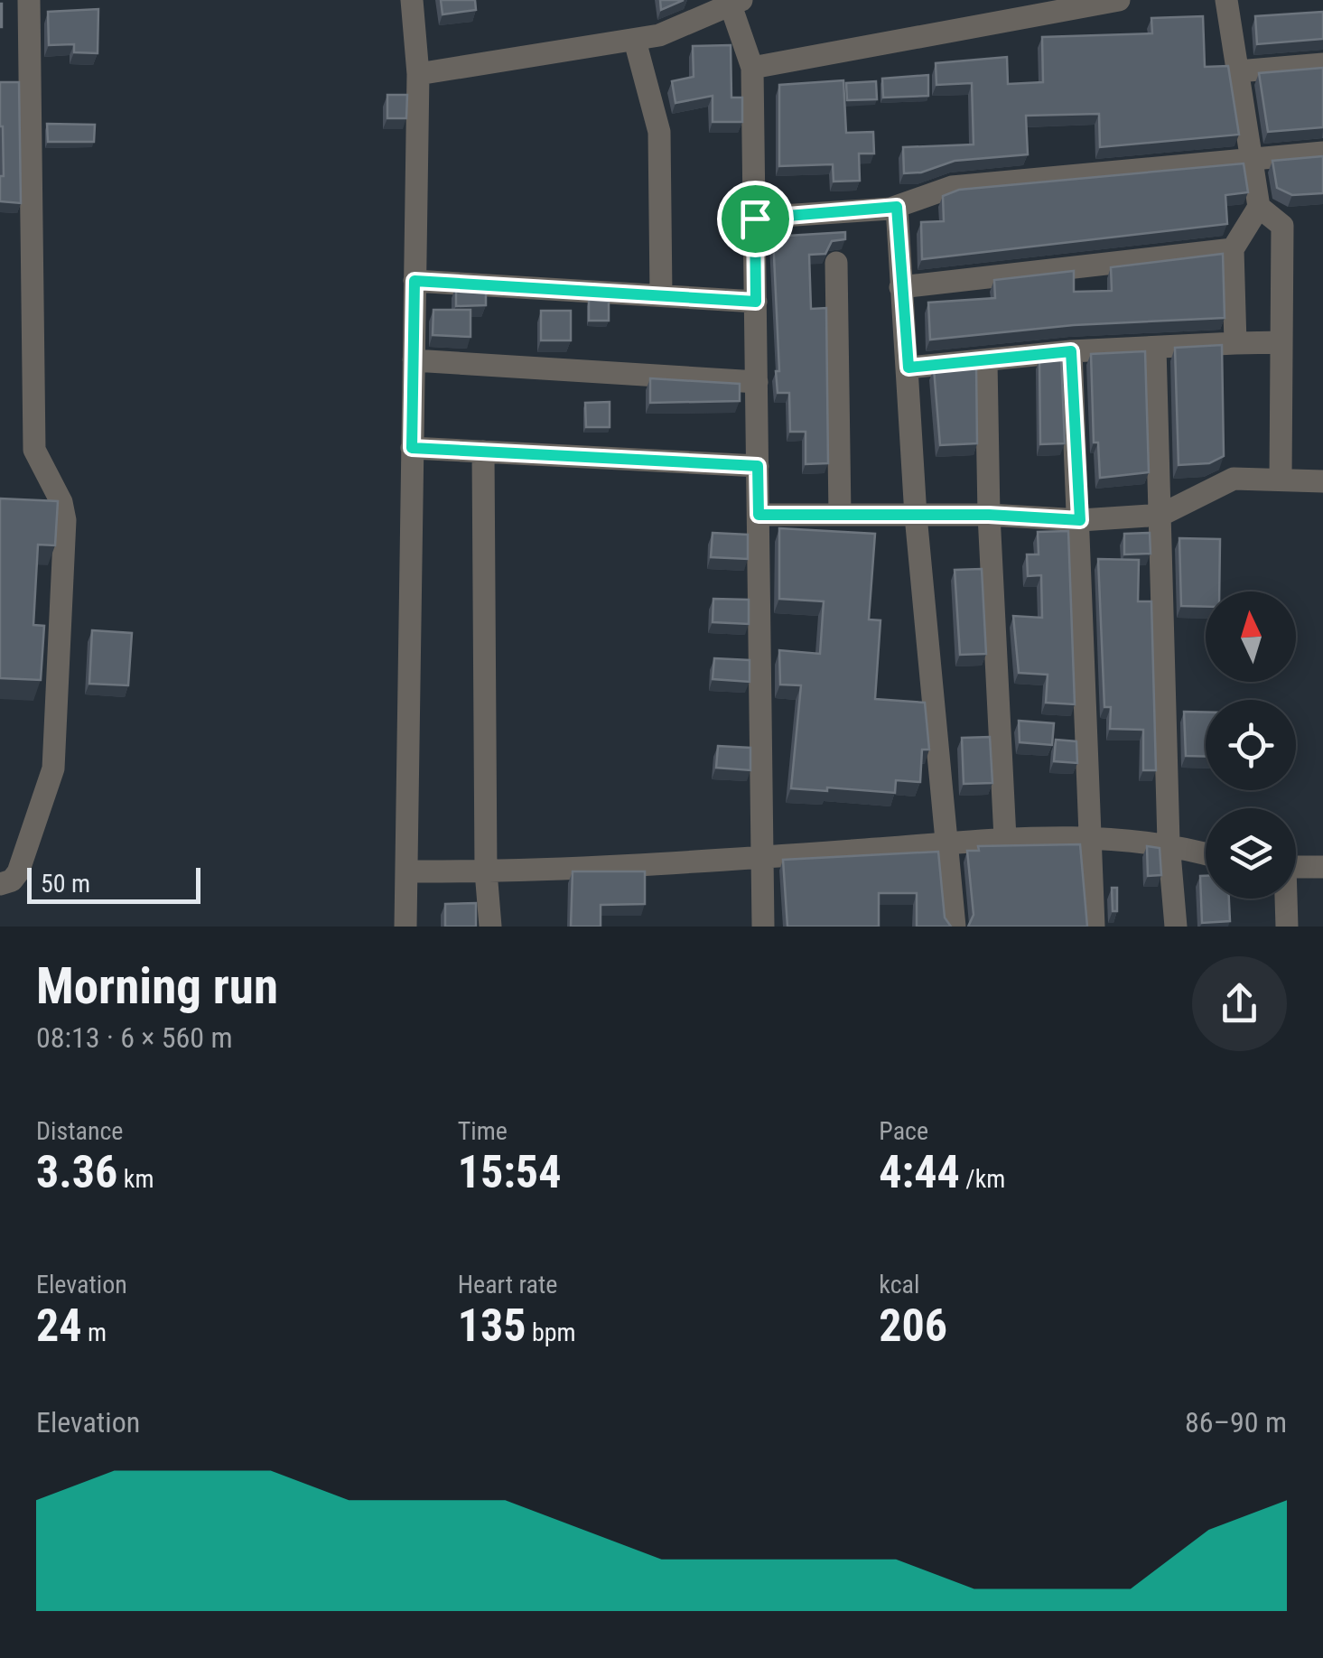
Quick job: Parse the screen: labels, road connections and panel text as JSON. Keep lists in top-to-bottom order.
{
  "scale_bar": "50 m",
  "north": "top",
  "page": {
    "scale": "50 m",
    "heading": ["Morning run", "08:13 · 6 × 560 m"],
    "stats": [
      ["Distance", "3.36 km"],
      ["Time", "15:54"],
      ["Pace", "4:44 /km"],
      ["Elevation", "24 m"],
      ["Heart rate", "135 bpm"],
      ["kcal", "206"]
    ],
    "chart": ["Elevation", "86–90 m"]
  }
}
